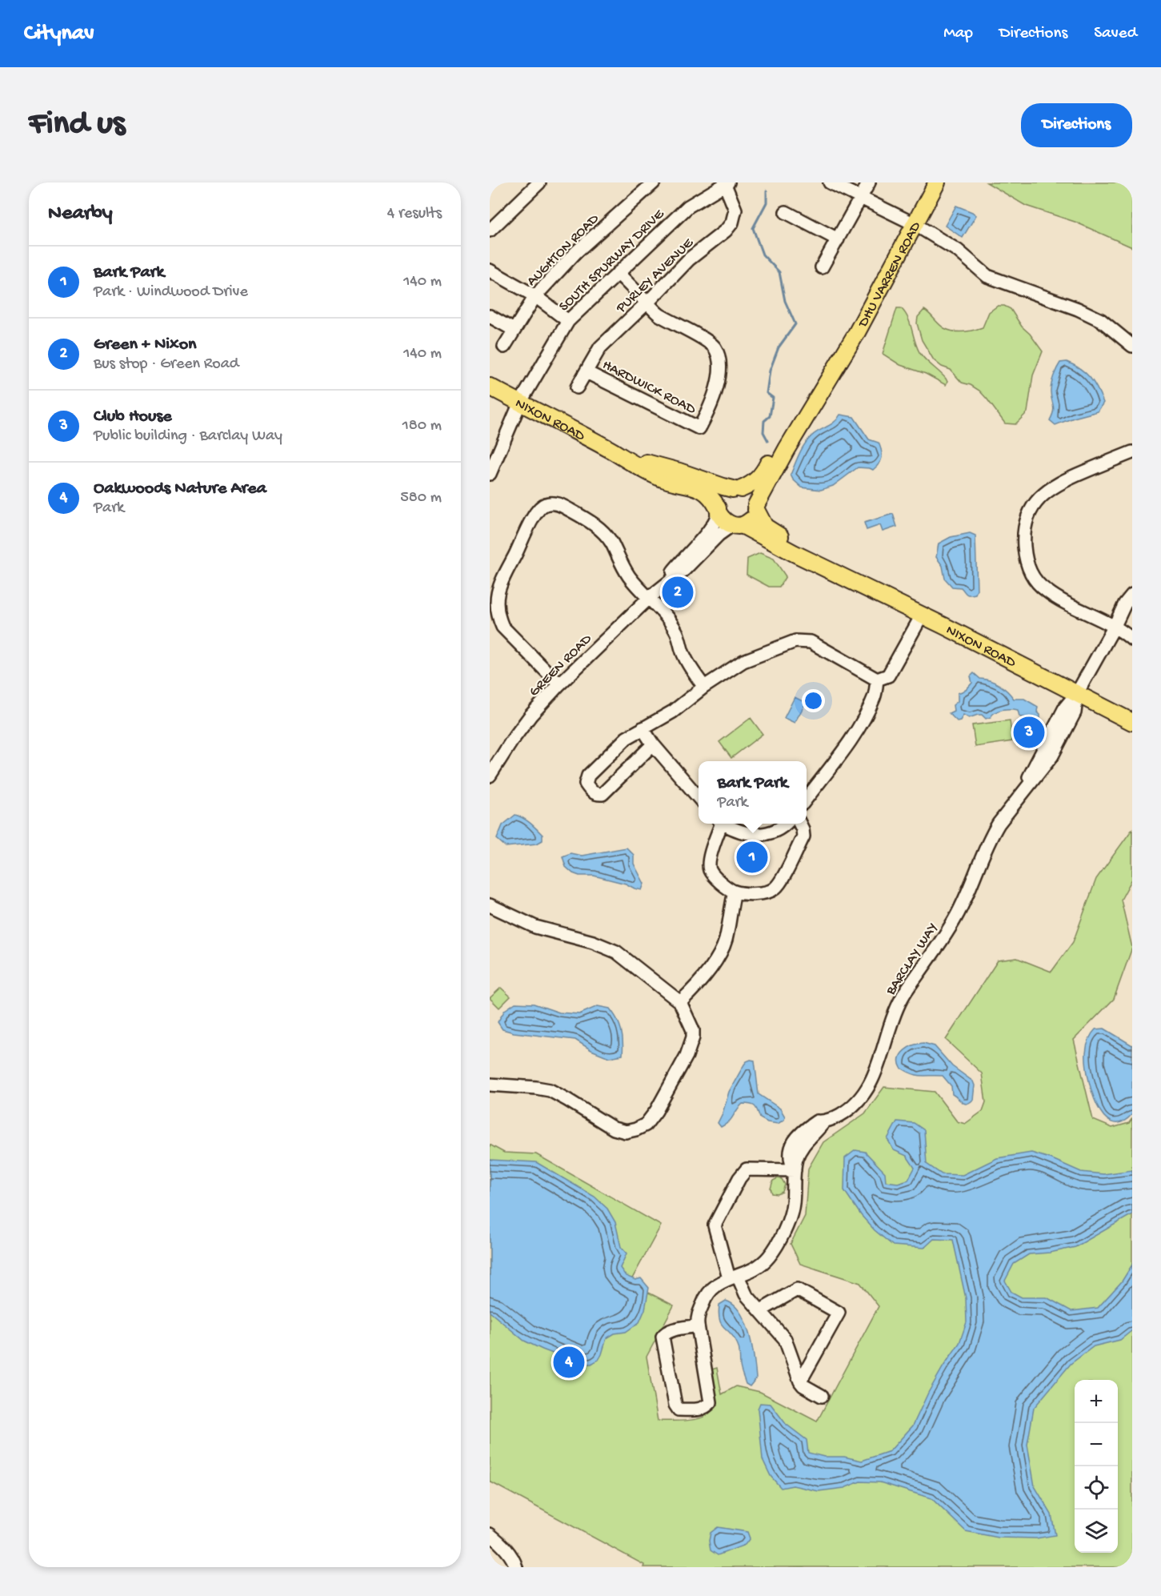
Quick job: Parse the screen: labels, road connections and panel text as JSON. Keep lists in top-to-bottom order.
{
  "streets": {
    "main road": ["DHU VARREN ROAD", "NIXON ROAD"],
    "street": [
      "AUGHTON ROAD",
      "SOUTH SPURWAY DRIVE",
      "PURLEY AVENUE",
      "HARDWICK ROAD",
      "GREEN ROAD",
      "BARCLAY WAY"
    ]
  },
  "crossings": [
    ["SOUTH SPURWAY DRIVE", "PURLEY AVENUE"],
    ["SOUTH SPURWAY DRIVE", "NIXON ROAD"],
    ["DHU VARREN ROAD", "NIXON ROAD"],
    ["DHU VARREN ROAD", "GREEN ROAD"],
    ["PURLEY AVENUE", "HARDWICK ROAD"],
    ["NIXON ROAD", "GREEN ROAD"],
    ["NIXON ROAD", "BARCLAY WAY"]
  ],
  "page": {
    "header": "Citynav",
    "nav": ["Map", "Directions", "Saved"],
    "buttons": "Directions",
    "title": "Find us",
    "heading": ["Nearby", "4 results"],
    "list": [
      {
        "mark": "1",
        "name": "Bark Park",
        "note": "Park · Windwood Drive",
        "value": "140 m"
      },
      {
        "mark": "2",
        "name": "Green + Nixon",
        "note": "Bus stop · Green Road",
        "value": "140 m"
      },
      {
        "mark": "3",
        "name": "Club House",
        "note": "Public building · Barclay Way",
        "value": "180 m"
      },
      {
        "mark": "4",
        "name": "Oakwoods Nature Area",
        "note": "Park",
        "value": "580 m"
      }
    ],
    "pins": [
      "2",
      "3",
      "1",
      "4"
    ],
    "popup": ["Bark Park", "Park"],
    "map_buttons": ["+", "−"]
  }
}
